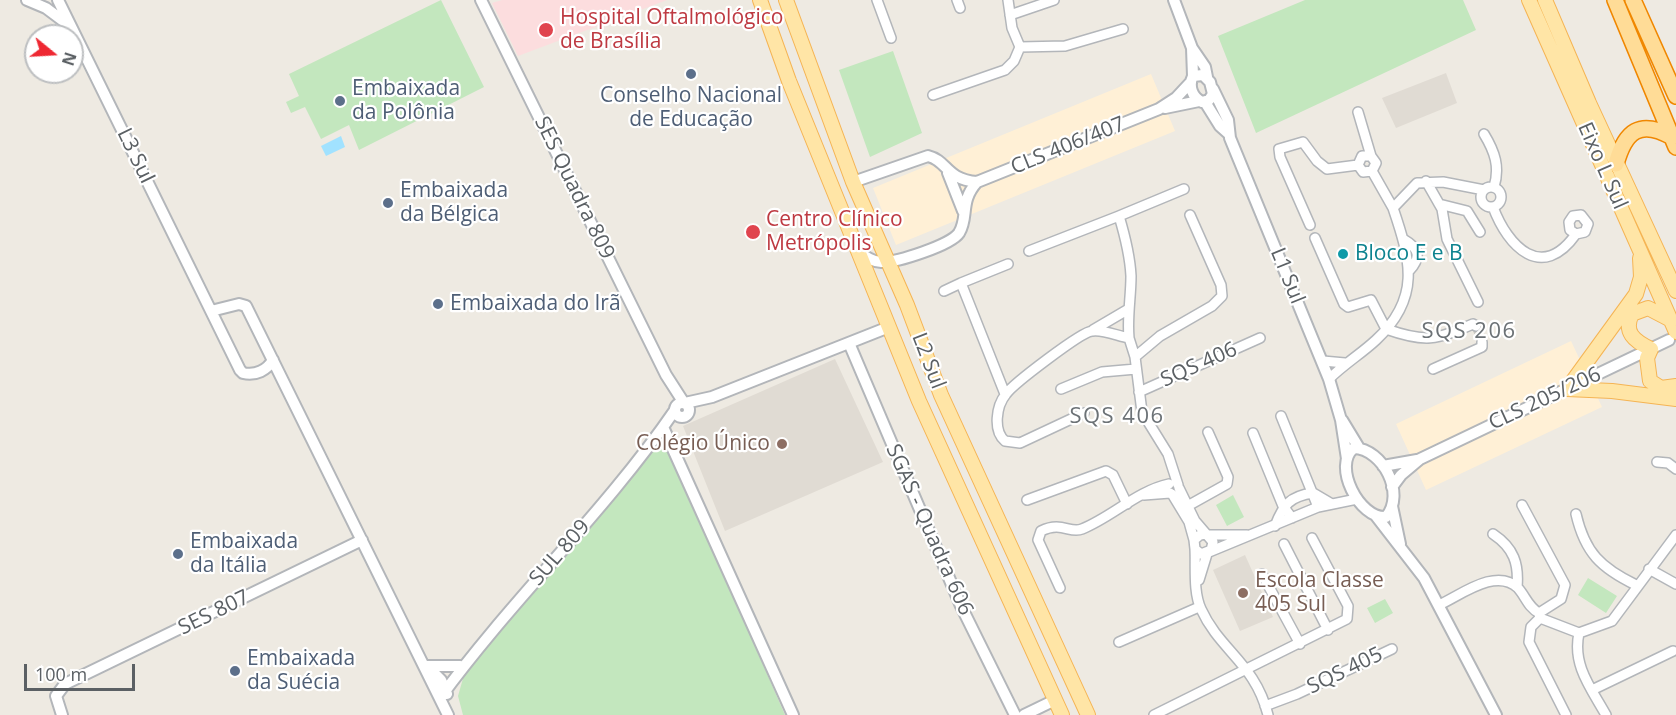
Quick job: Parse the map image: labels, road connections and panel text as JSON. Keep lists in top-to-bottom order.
{
  "streets": {
    "main road": ["Eixo L Sul", "L2 Sul"],
    "street": [
      "CLS 406/407",
      "L3 Sul",
      "SES Quadra 809",
      "L1 Sul",
      "SQS 406",
      "CLS 205/206",
      "SGAS - Quadra 606",
      "SUL 809",
      "SES 807",
      "SQS 405"
    ]
  },
  "crossings": [
    ["CLS 406/407", "L1 Sul"],
    ["Eixo L Sul", "CLS 205/206"],
    ["SES Quadra 809", "SUL 809"],
    ["L2 Sul", "SUL 809"],
    ["SQS 406", "SQS 405"],
    ["SGAS - Quadra 606", "SUL 809"]
  ],
  "districts": ["SQS 206", "SQS 406"],
  "places": [
    "Hospital Oftalmológico de Brasília",
    "Conselho Nacional de Educação",
    "Embaixada da Polônia",
    "Embaixada da Bélgica",
    "Centro Clínico Metrópolis",
    "Bloco E e B",
    "Embaixada do Irã",
    "Colégio Único",
    "Embaixada da Itália",
    "Escola Classe 405 Sul",
    "Embaixada da Suécia"
  ],
  "scale_bar": "100 m",
  "north": "right"
}
